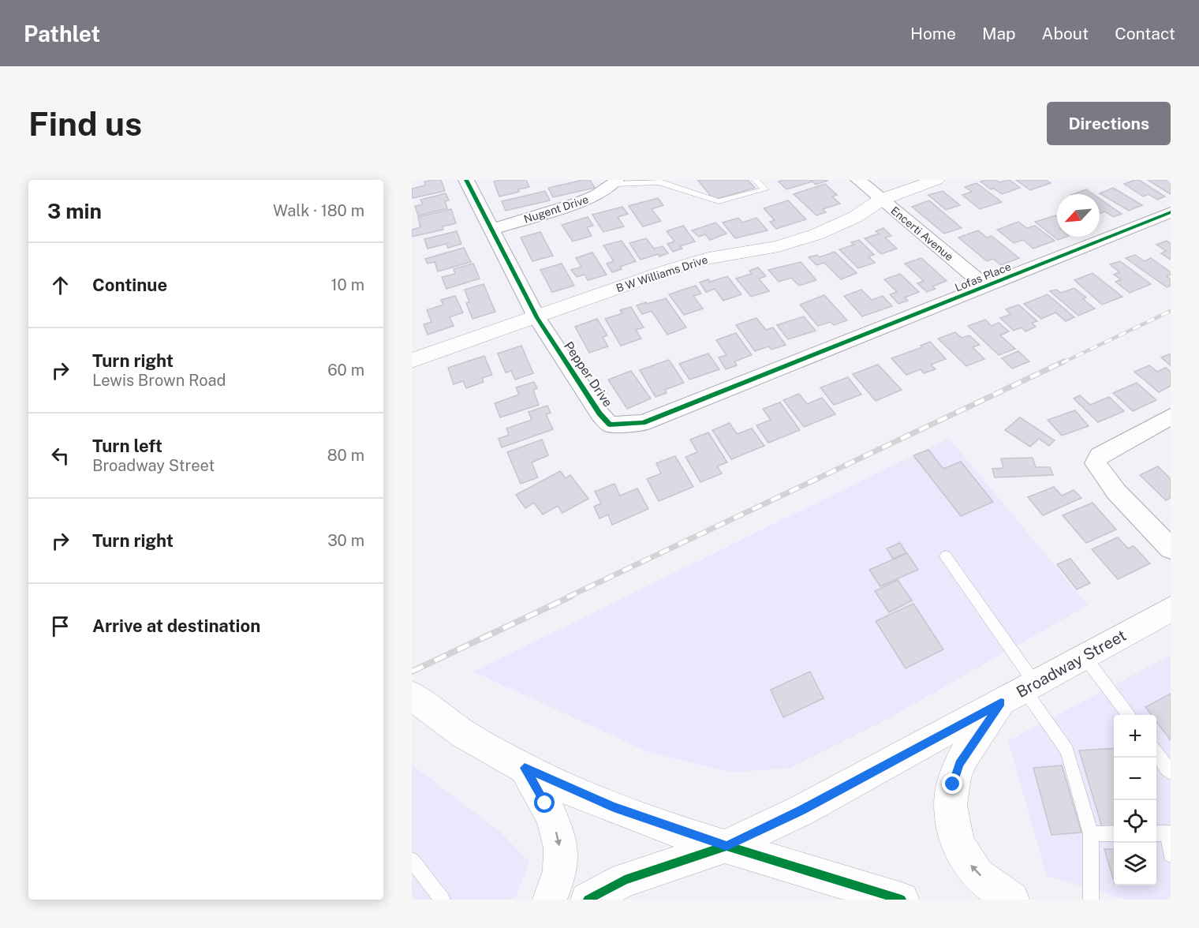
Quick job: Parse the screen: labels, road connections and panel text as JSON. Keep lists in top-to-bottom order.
{
  "streets": {
    "street": [
      "Nugent Drive",
      "Encerti Avenue",
      "B W Williams Drive",
      "Lofas Place",
      "Pepper Drive",
      "Broadway Street"
    ]
  },
  "crossings": [
    ["Nugent Drive", "Pepper Drive"],
    ["Encerti Avenue", "B W Williams Drive"],
    ["Encerti Avenue", "Lofas Place"],
    ["B W Williams Drive", "Pepper Drive"],
    ["Lofas Place", "Pepper Drive"]
  ],
  "north": "bottom left",
  "page": {
    "header": "Pathlet",
    "nav": [
      "Home",
      "Map",
      "About",
      "Contact"
    ],
    "buttons": "Directions",
    "title": "Find us",
    "heading": ["3 min", "Walk · 180 m"],
    "list": [
      ["Continue", "10 m"],
      ["Turn right", "Lewis Brown Road", "60 m"],
      ["Turn left", "Broadway Street", "80 m"],
      ["Turn right", "30 m"],
      "Arrive at destination"
    ],
    "map_buttons": ["+", "−"]
  }
}
